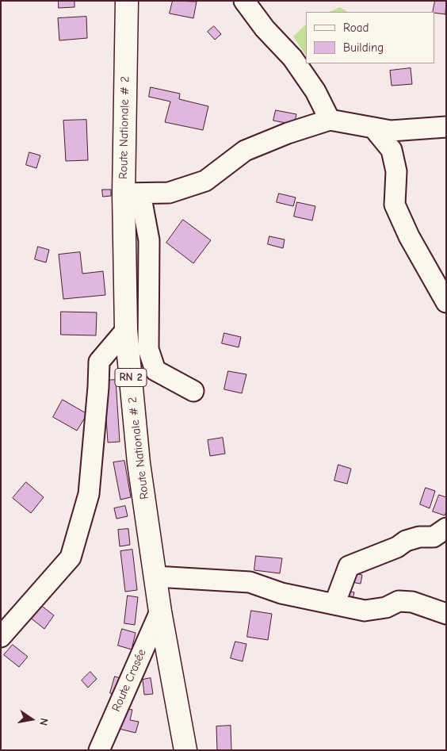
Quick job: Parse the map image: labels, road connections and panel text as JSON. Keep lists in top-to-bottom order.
{
  "streets": {
    "main road": ["Route Nationale # 2", "RN 2"],
    "street": ["Route Crasée"]
  },
  "crossings": [
    ["Route Nationale # 2", "Route Crasée"]
  ],
  "legend": ["Road", "Building"],
  "north": "right"
}
